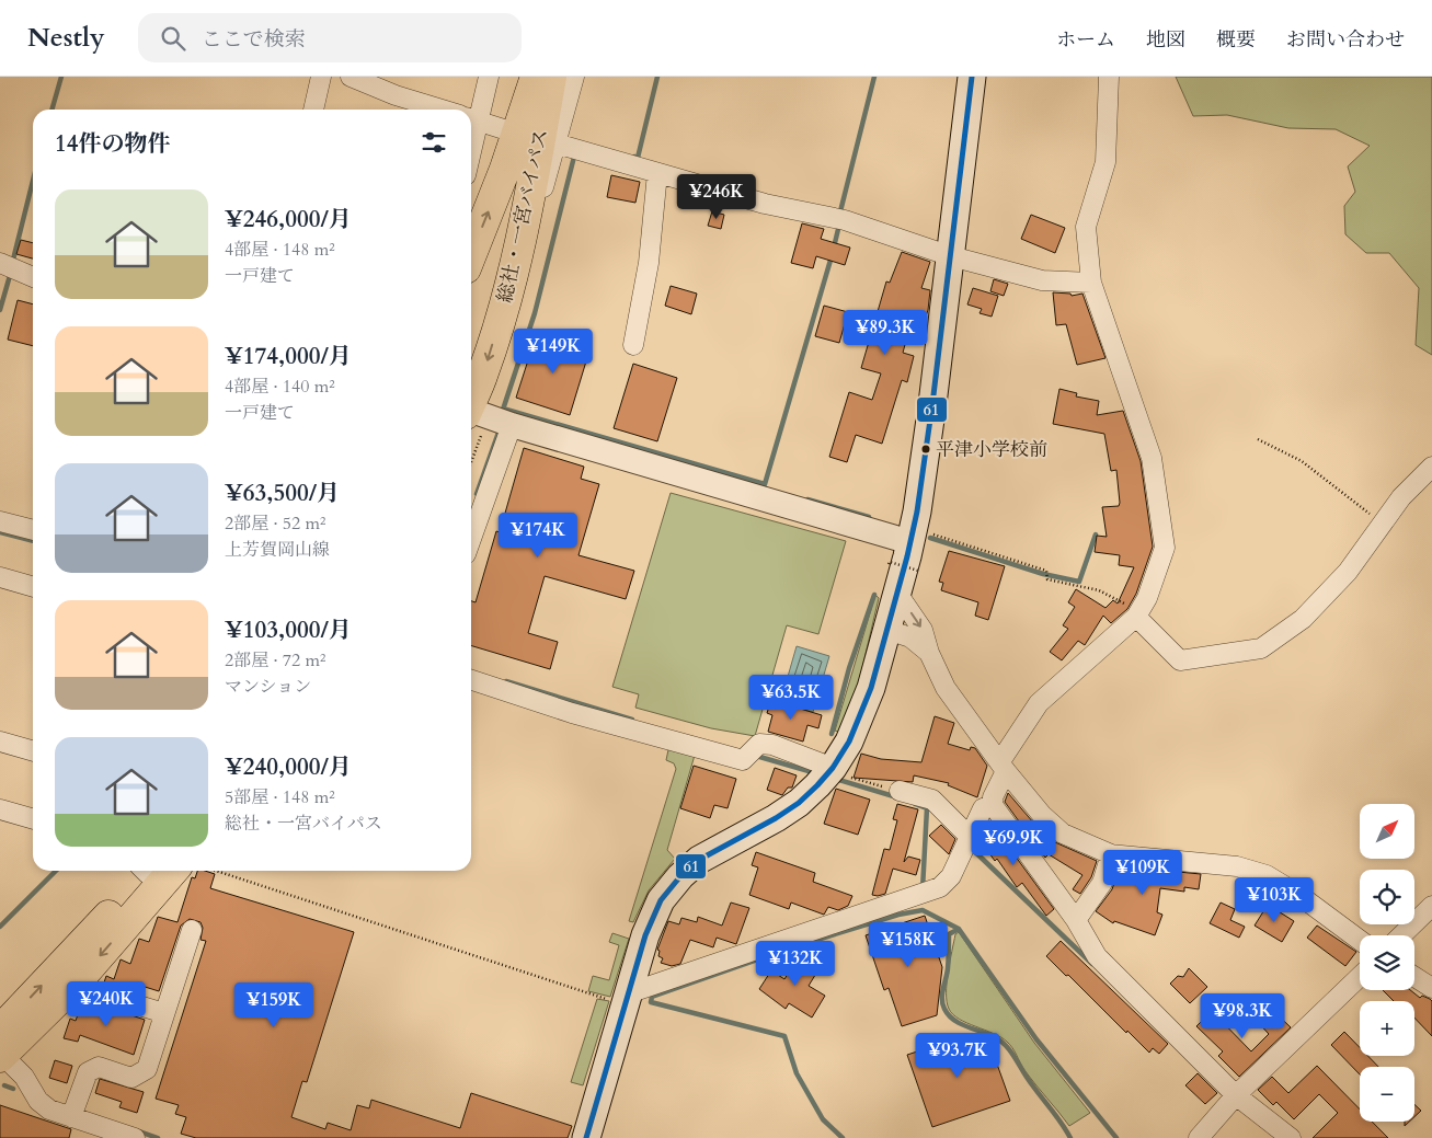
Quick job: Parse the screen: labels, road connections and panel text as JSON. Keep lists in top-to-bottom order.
{
  "streets": {
    "highway": ["総社・一宮バイパス"]
  },
  "places": ["平津小学校前"],
  "lines": ["transit line 61"],
  "north": "top right",
  "page": {
    "header": "Nestly",
    "search": "ここで検索",
    "nav": [
      "ホーム",
      "地図",
      "概要",
      "お問い合わせ"
    ],
    "heading": "14件の物件",
    "price": [
      "¥246K",
      "¥89.3K",
      "¥149K",
      "¥174K",
      "¥63.5K",
      "¥69.9K",
      "¥109K",
      "¥103K",
      "¥158K",
      "¥132K",
      "¥240K",
      "¥159K",
      "¥98.3K",
      "¥93.7K"
    ],
    "list": [
      {
        "name": "¥246,000/月",
        "note": "4部屋 · 148 m² · 一戸建て"
      },
      {
        "name": "¥174,000/月",
        "note": "4部屋 · 140 m² · 一戸建て"
      },
      {
        "name": "¥63,500/月",
        "note": "2部屋 · 52 m² · 上芳賀岡山線"
      },
      {
        "name": "¥103,000/月",
        "note": "2部屋 · 72 m² · マンション"
      },
      {
        "name": "¥240,000/月",
        "note": "5部屋 · 148 m² · 総社・一宮バイパス"
      }
    ],
    "map_buttons": ["+", "−"]
  }
}
